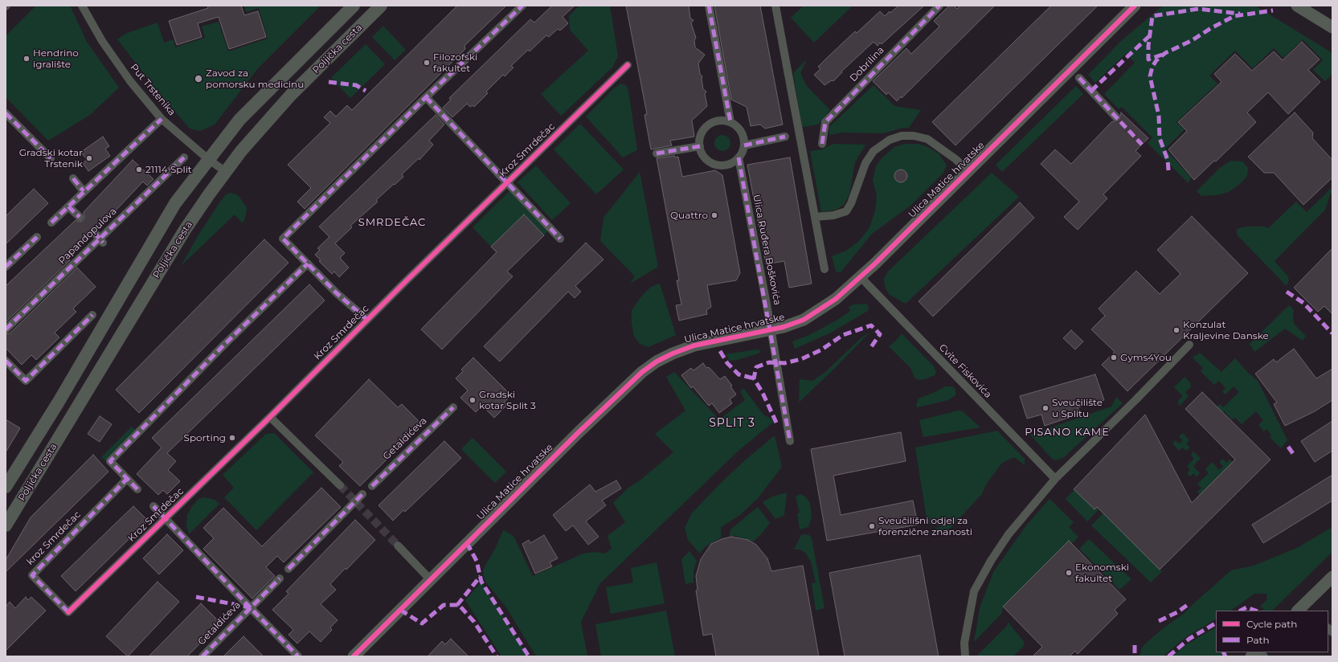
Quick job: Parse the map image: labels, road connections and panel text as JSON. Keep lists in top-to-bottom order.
{
  "streets": {
    "main road": ["Poljička cesta"],
    "street": [
      "Dobrilina",
      "Put Trstenika",
      "Kroz Smrdečac",
      "Ulica Matice hrvatske",
      "Papandopulova",
      "Ulica Ruđera Boškovića",
      "Cvite Fiskovića",
      "Getaldićeva",
      "kroz Smrdečac"
    ]
  },
  "crossings": [
    ["Poljička cesta", "Put Trstenika"],
    ["Kroz Smrdečac", "kroz Smrdečac"],
    ["Ulica Matice hrvatske", "Cvite Fiskovića"]
  ],
  "districts": ["SMRDEČAC", "SPLIT 3", "PISANO KAME"],
  "places": [
    "Hendrino igralište",
    "Filozofski fakultet",
    "Zavod za pomorsku medicinu",
    "Gradski kotar Trstenik",
    "21114 Split",
    "Quattro",
    "Konzulat Kraljevine Danske",
    "Gyms4You",
    "Gradski kotar Split 3",
    "Sveučilište u Splitu",
    "Sporting",
    "Sveučilišni odjel za forenzične znanosti",
    "Ekonomski fakultet"
  ],
  "legend": ["Cycle path", "Path"]
}
